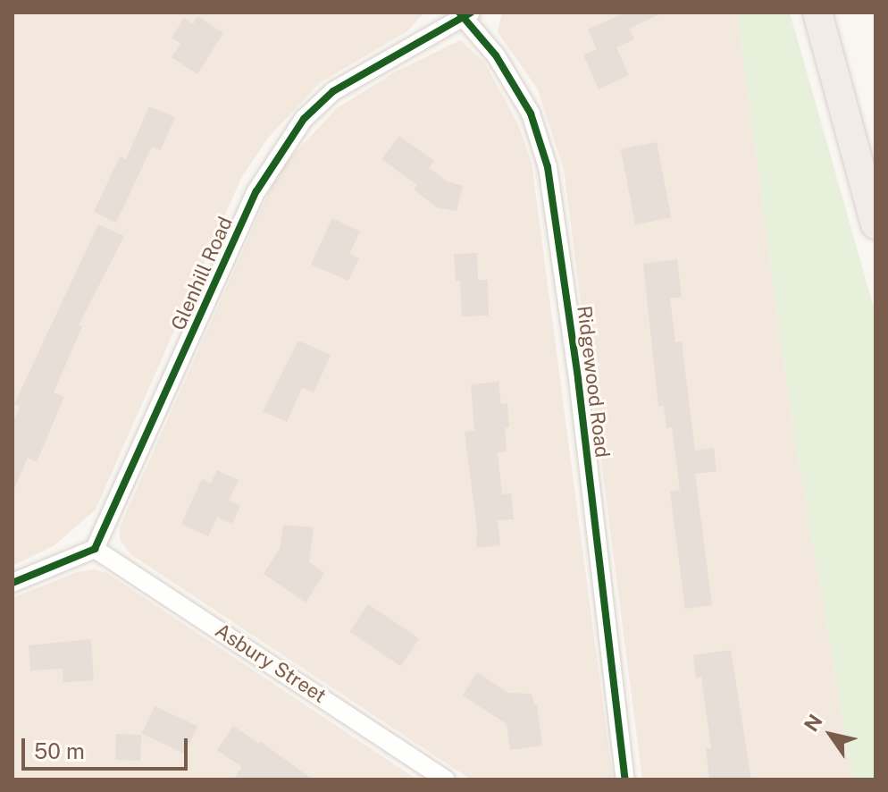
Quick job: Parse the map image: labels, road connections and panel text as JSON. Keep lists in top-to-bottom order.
{
  "streets": {
    "street": ["Glenhill Road", "Ridgewood Road", "Asbury Street"]
  },
  "crossings": [
    ["Glenhill Road", "Ridgewood Road"],
    ["Glenhill Road", "Asbury Street"]
  ],
  "scale_bar": "50 m",
  "north": "top left"
}
